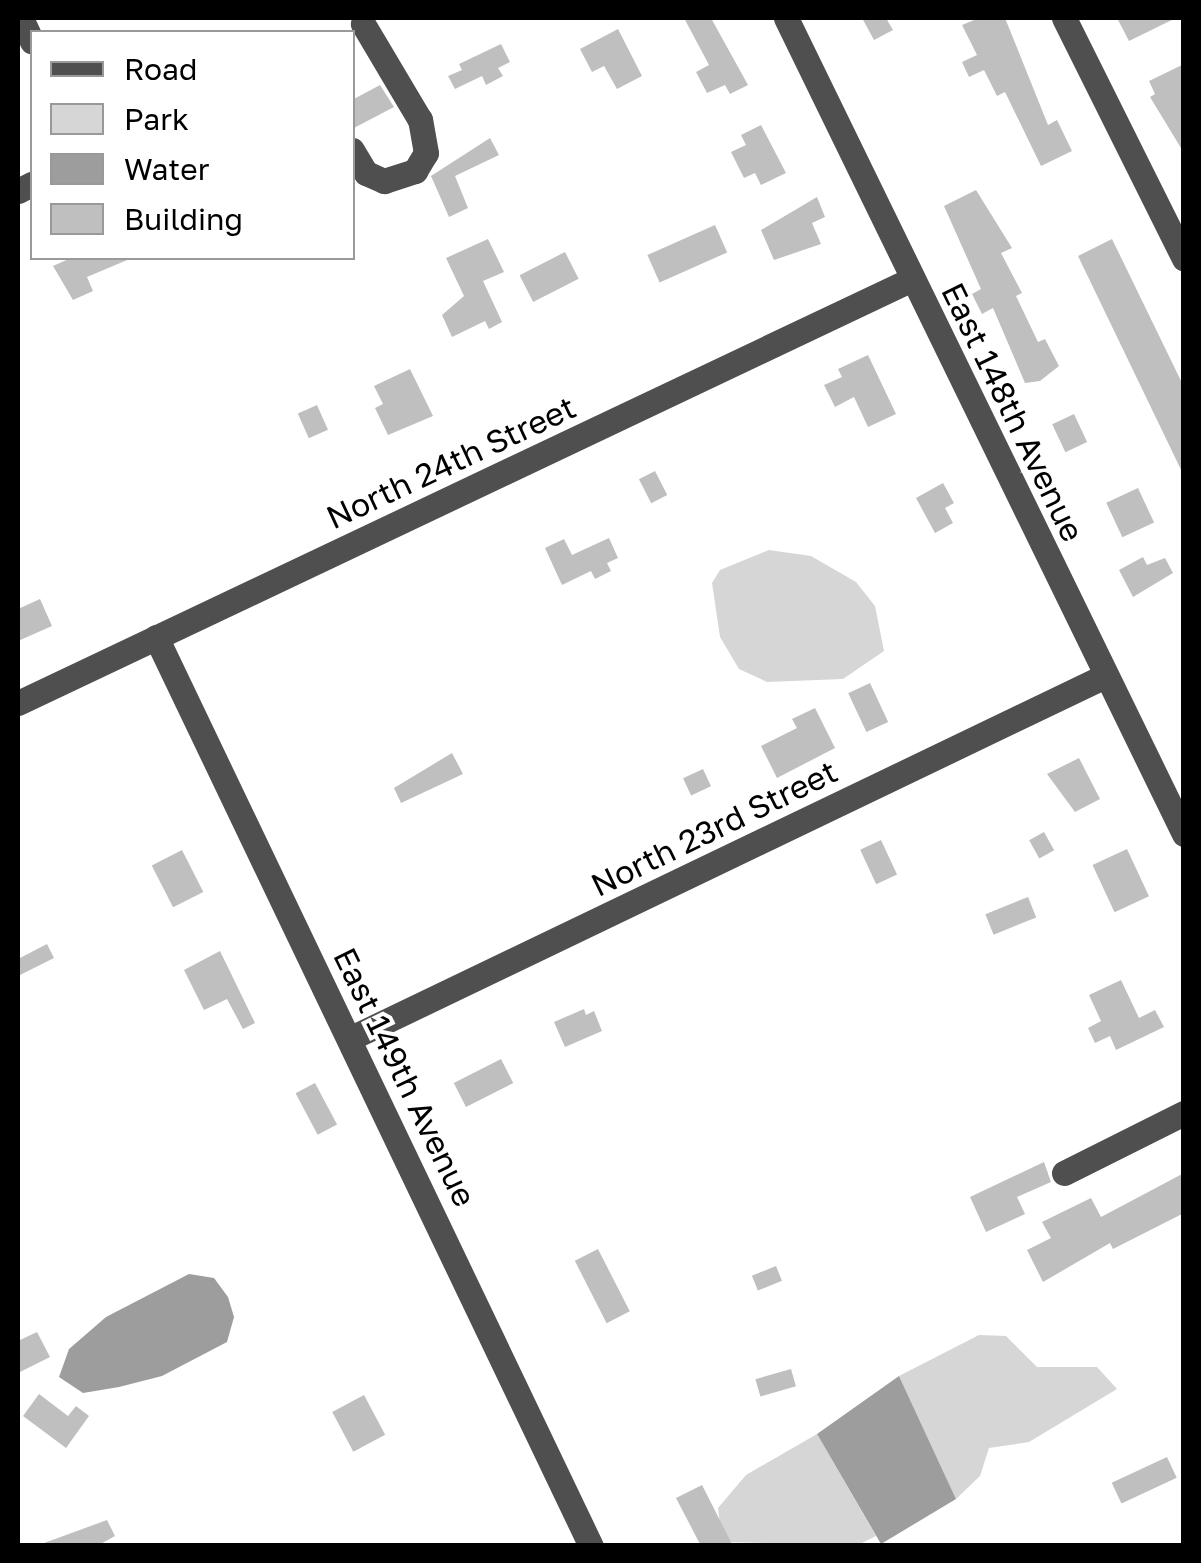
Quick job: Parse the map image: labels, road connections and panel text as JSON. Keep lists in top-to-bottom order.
{
  "streets": {
    "street": [
      "East 148th Avenue",
      "North 24th Street",
      "North 23rd Street",
      "East 149th Avenue"
    ]
  },
  "crossings": [
    ["East 148th Avenue", "North 24th Street"],
    ["East 148th Avenue", "North 23rd Street"],
    ["North 24th Street", "East 149th Avenue"],
    ["North 23rd Street", "East 149th Avenue"]
  ],
  "legend": [
    "Road",
    "Park",
    "Water",
    "Building"
  ]
}
